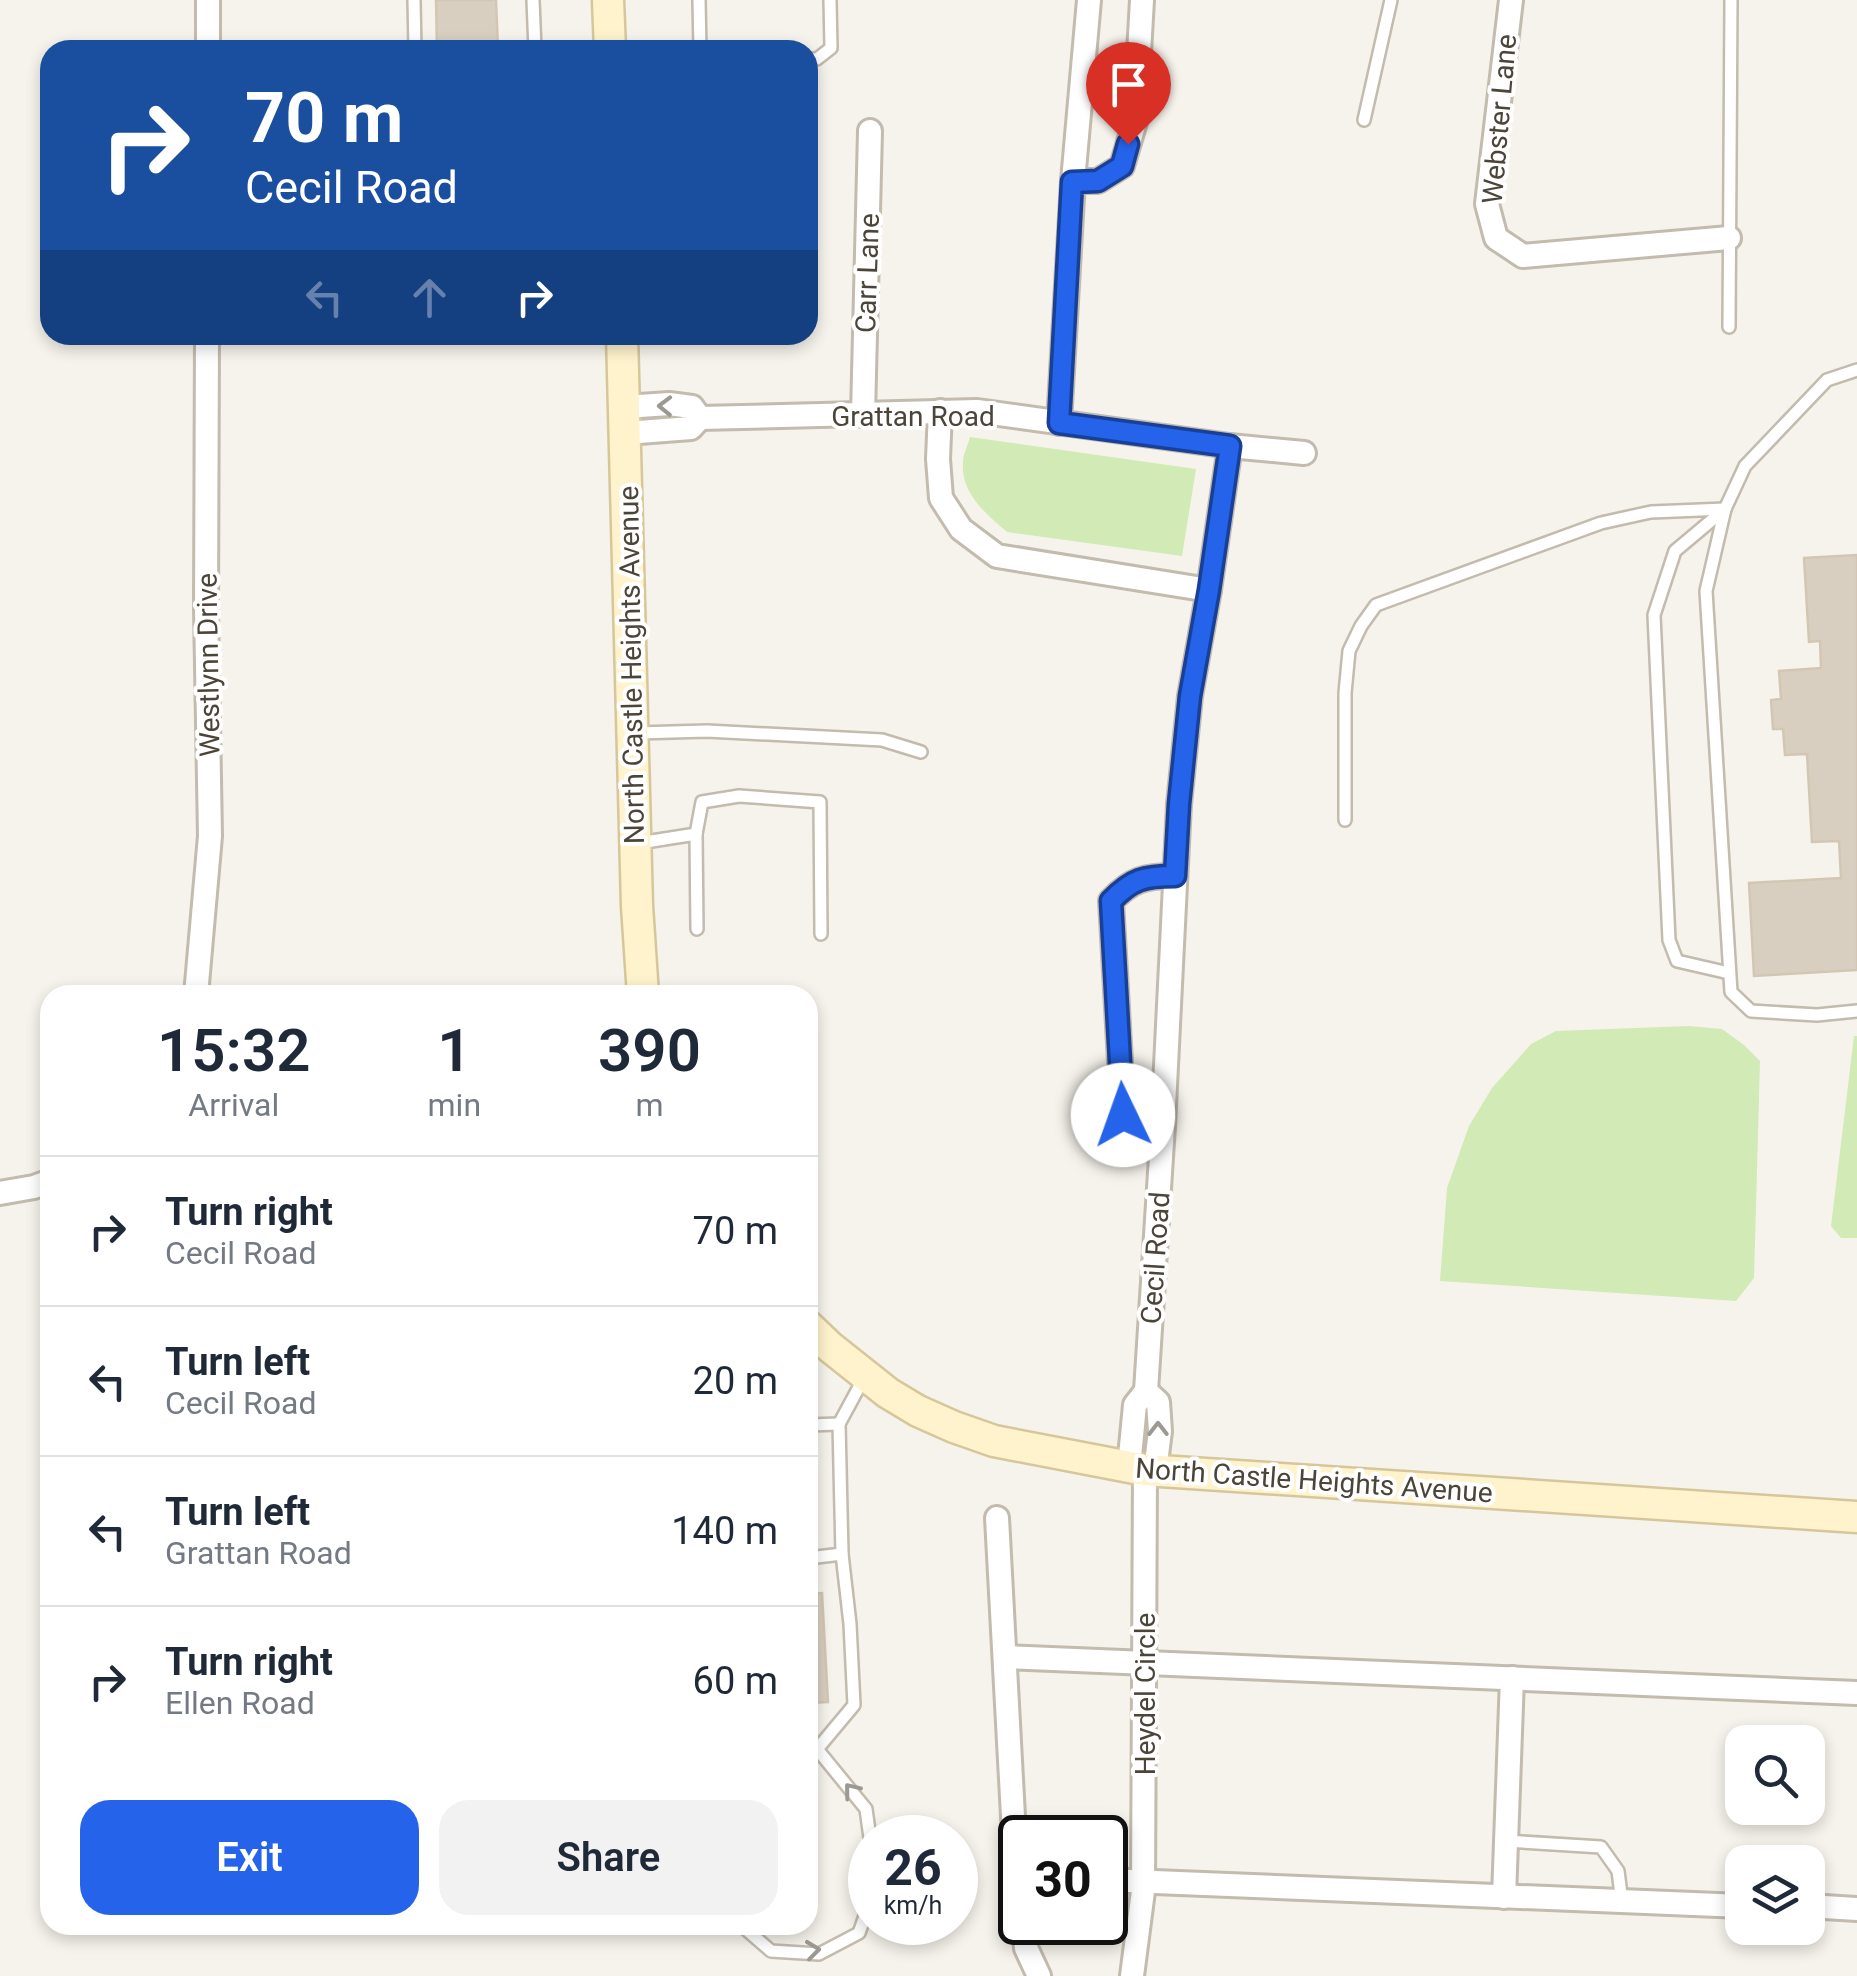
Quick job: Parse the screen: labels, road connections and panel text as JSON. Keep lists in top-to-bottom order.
{
  "streets": {
    "street": [
      "Webster Lane",
      "Carr Lane",
      "Grattan Road",
      "Westlynn Drive",
      "North Castle Heights Avenue",
      "Cecil Road",
      "Heydel Circle"
    ]
  },
  "crossings": [
    ["Carr Lane", "Grattan Road"],
    ["Grattan Road", "North Castle Heights Avenue"],
    ["Grattan Road", "Cecil Road"],
    ["North Castle Heights Avenue", "Cecil Road"],
    ["North Castle Heights Avenue", "Heydel Circle"],
    ["Cecil Road", "Heydel Circle"]
  ],
  "page": {
    "turn": ["70 m", "Cecil Road"],
    "eta": [
      "15:32",
      "Arrival",
      "1",
      "min",
      "390",
      "m"
    ],
    "list": [
      {
        "name": "Turn right",
        "note": "Cecil Road",
        "value": "70 m"
      },
      {
        "name": "Turn left",
        "note": "Cecil Road",
        "value": "20 m"
      },
      {
        "name": "Turn left",
        "note": "Grattan Road",
        "value": "140 m"
      },
      {
        "name": "Turn right",
        "note": "Ellen Road",
        "value": "60 m"
      }
    ],
    "buttons": ["Exit", "Share"],
    "speed": "26 km/h",
    "limit": "30"
  }
}
